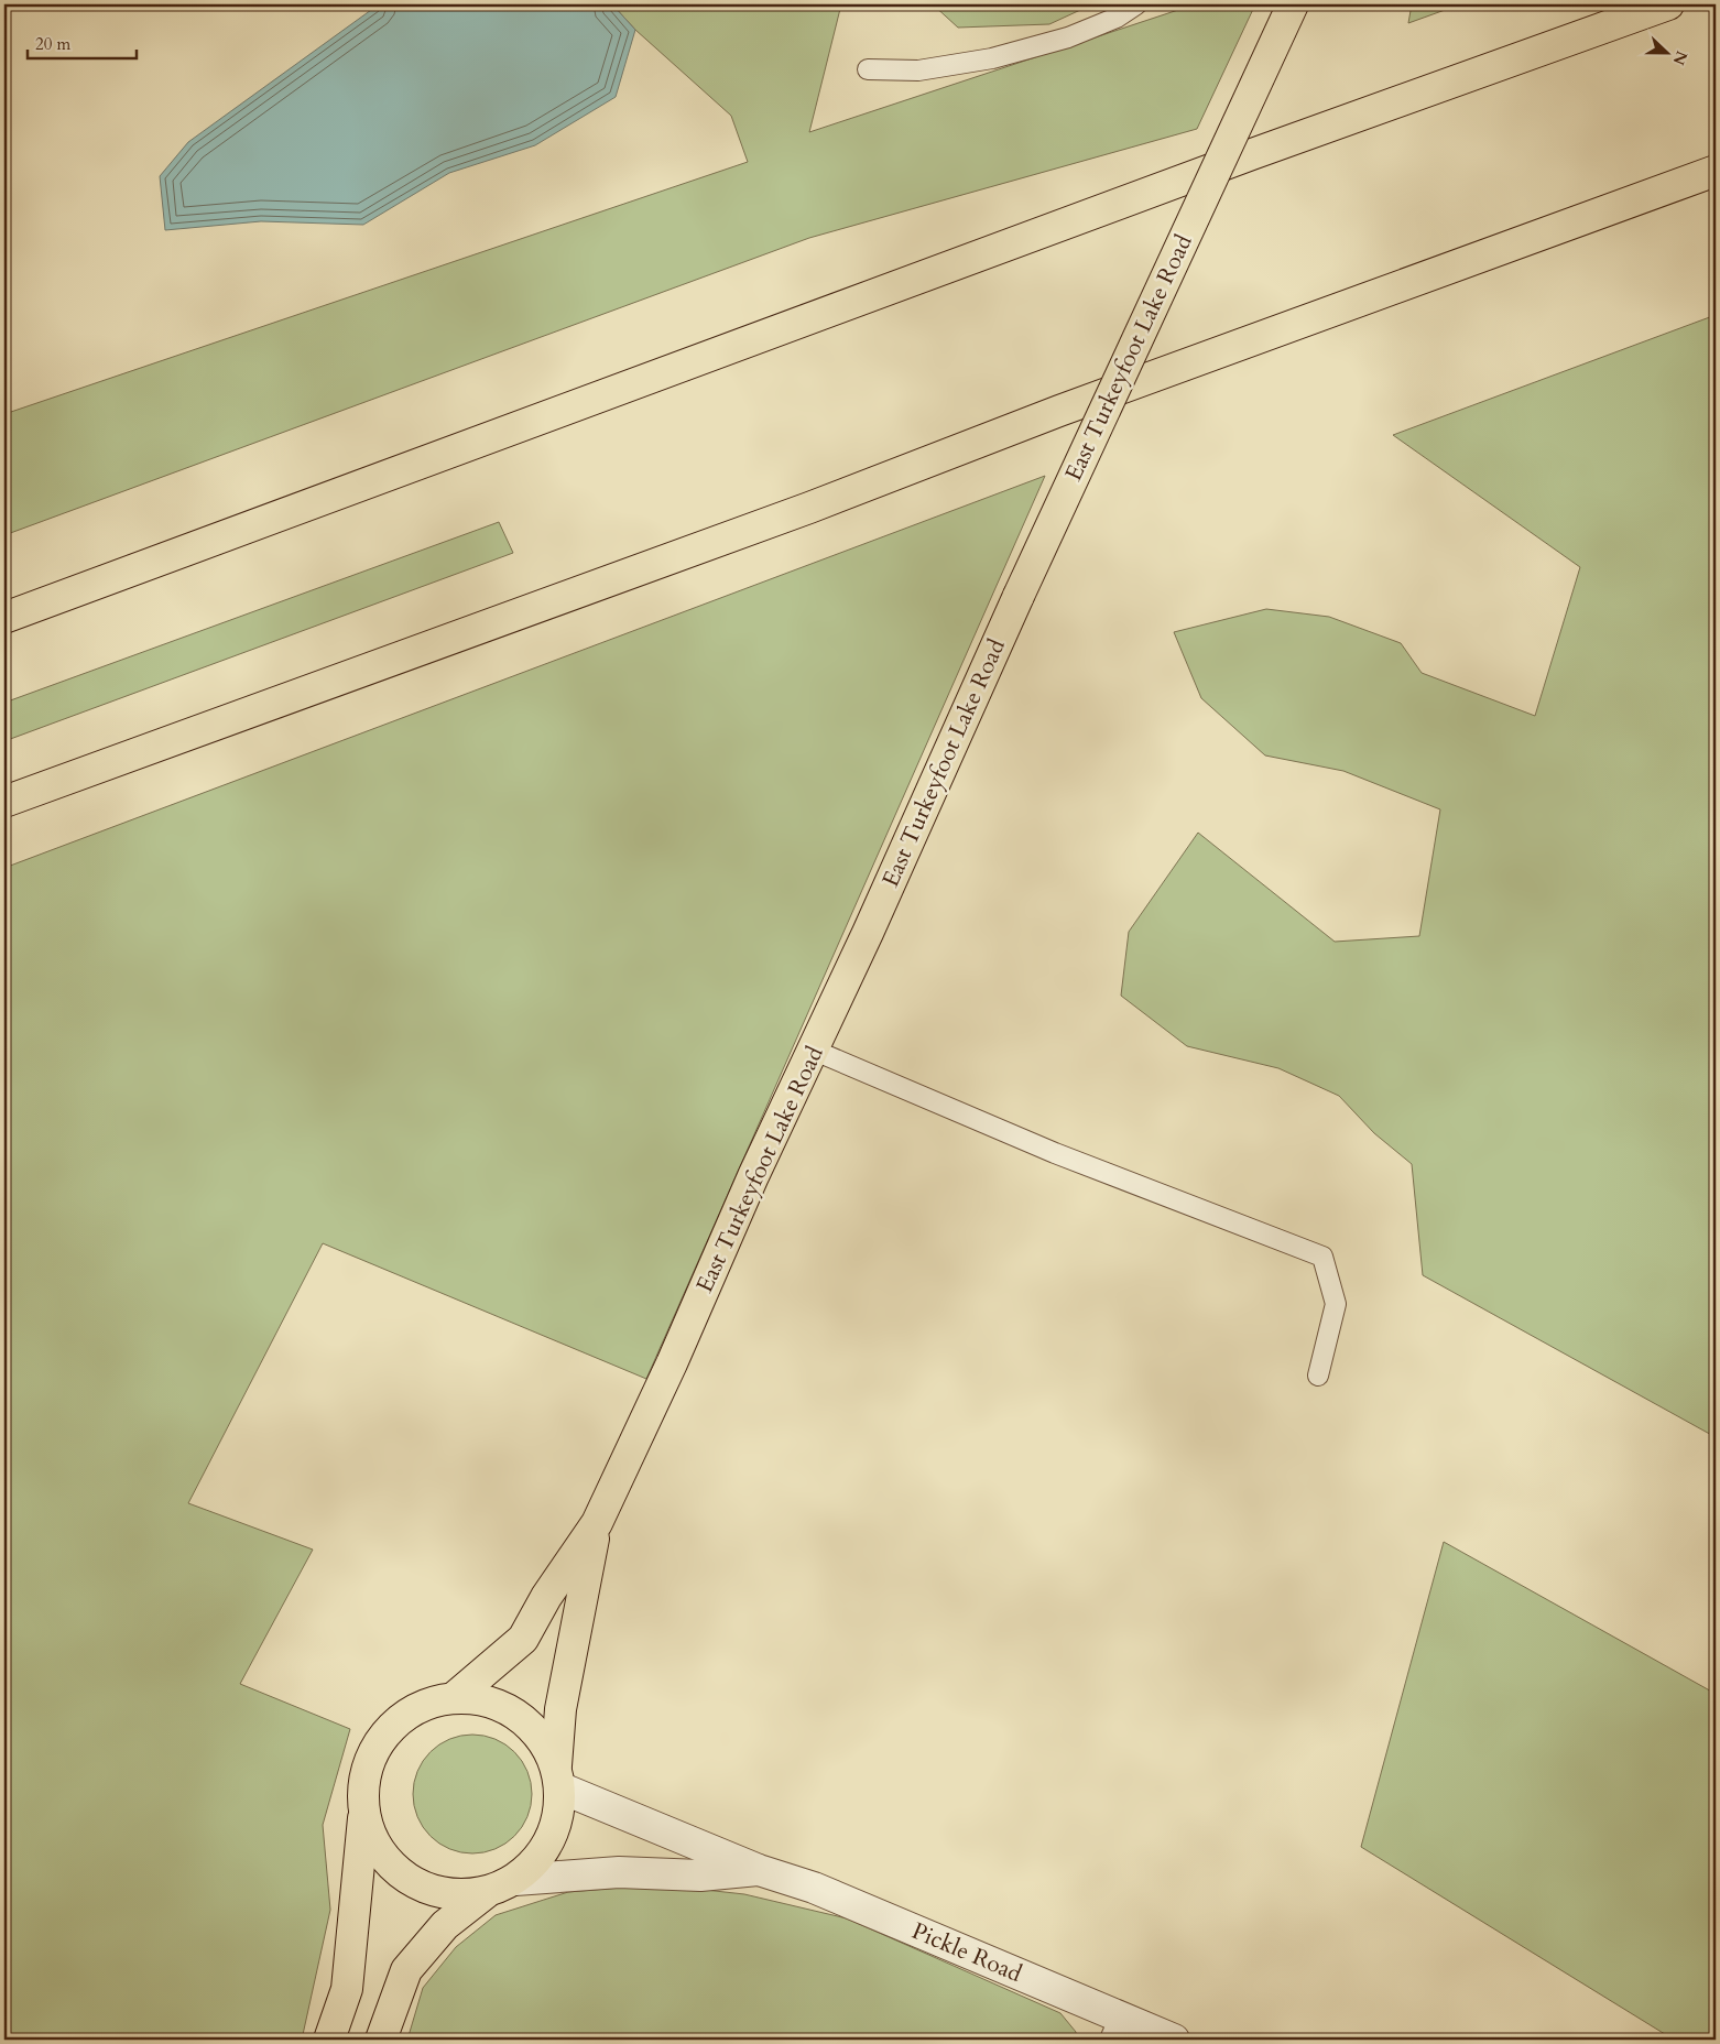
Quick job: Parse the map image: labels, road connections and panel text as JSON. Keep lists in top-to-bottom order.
{
  "streets": {
    "main road": ["East Turkeyfoot Lake Road"],
    "street": ["Pickle Road"]
  },
  "crossings": [
    ["East Turkeyfoot Lake Road", "Pickle Road"]
  ],
  "scale_bar": "20 m",
  "north": "right"
}
